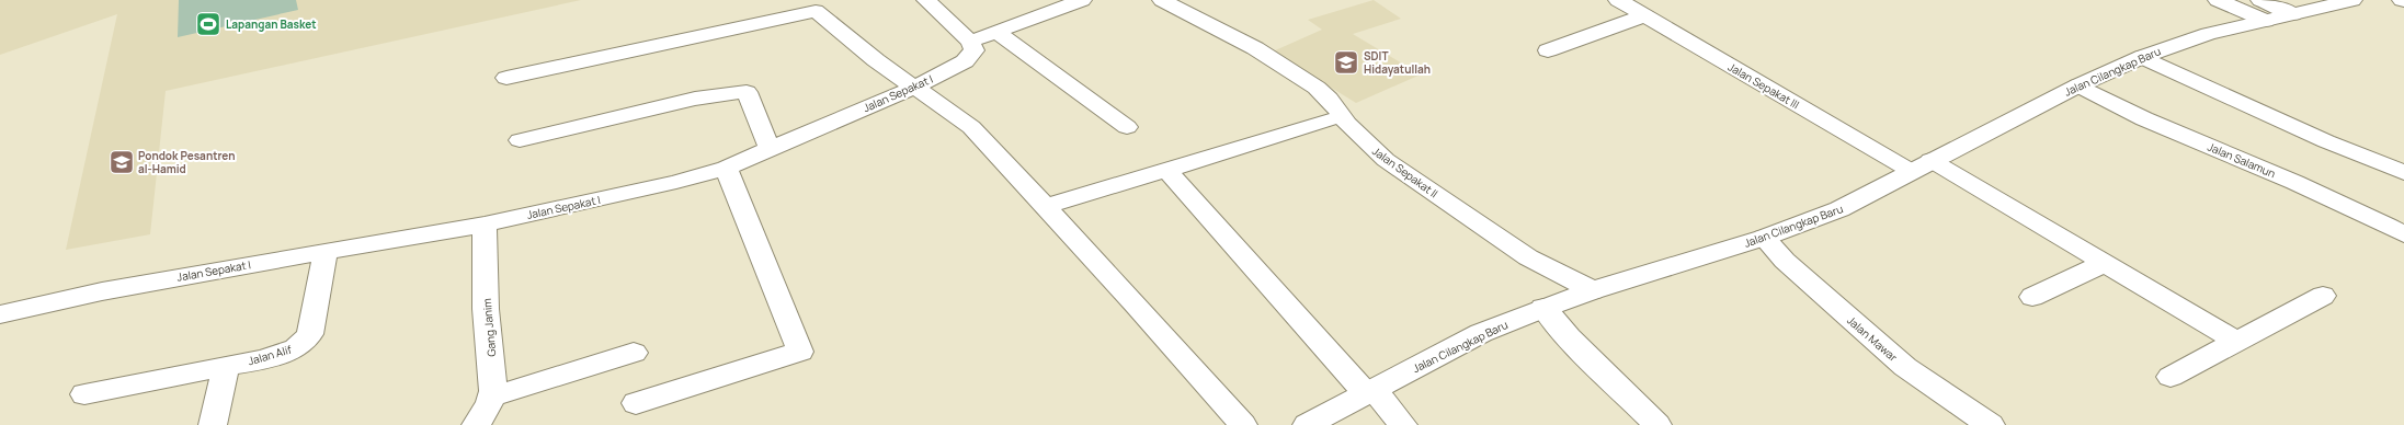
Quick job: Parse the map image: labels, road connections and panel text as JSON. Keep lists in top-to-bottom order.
{
  "streets": {
    "street": [
      "Jalan Cilangkap Baru",
      "Jalan Sepakat III",
      "Jalan Sepakat I",
      "Jalan Salamun",
      "Jalan Sepakat II",
      "Gang Janim",
      "Jalan Mawar",
      "Jalan Alif"
    ]
  },
  "crossings": [
    ["Jalan Cilangkap Baru", "Jalan Sepakat III"],
    ["Jalan Cilangkap Baru", "Jalan Salamun"],
    ["Jalan Cilangkap Baru", "Jalan Sepakat II"],
    ["Jalan Cilangkap Baru", "Jalan Mawar"],
    ["Jalan Sepakat I", "Gang Janim"],
    ["Jalan Sepakat I", "Jalan Alif"]
  ],
  "places": {
    "sports": ["Lapangan Basket"],
    "school or university": ["SDIT Hidayatullah", "Pondok Pesantren al-Hamid"]
  }
}
